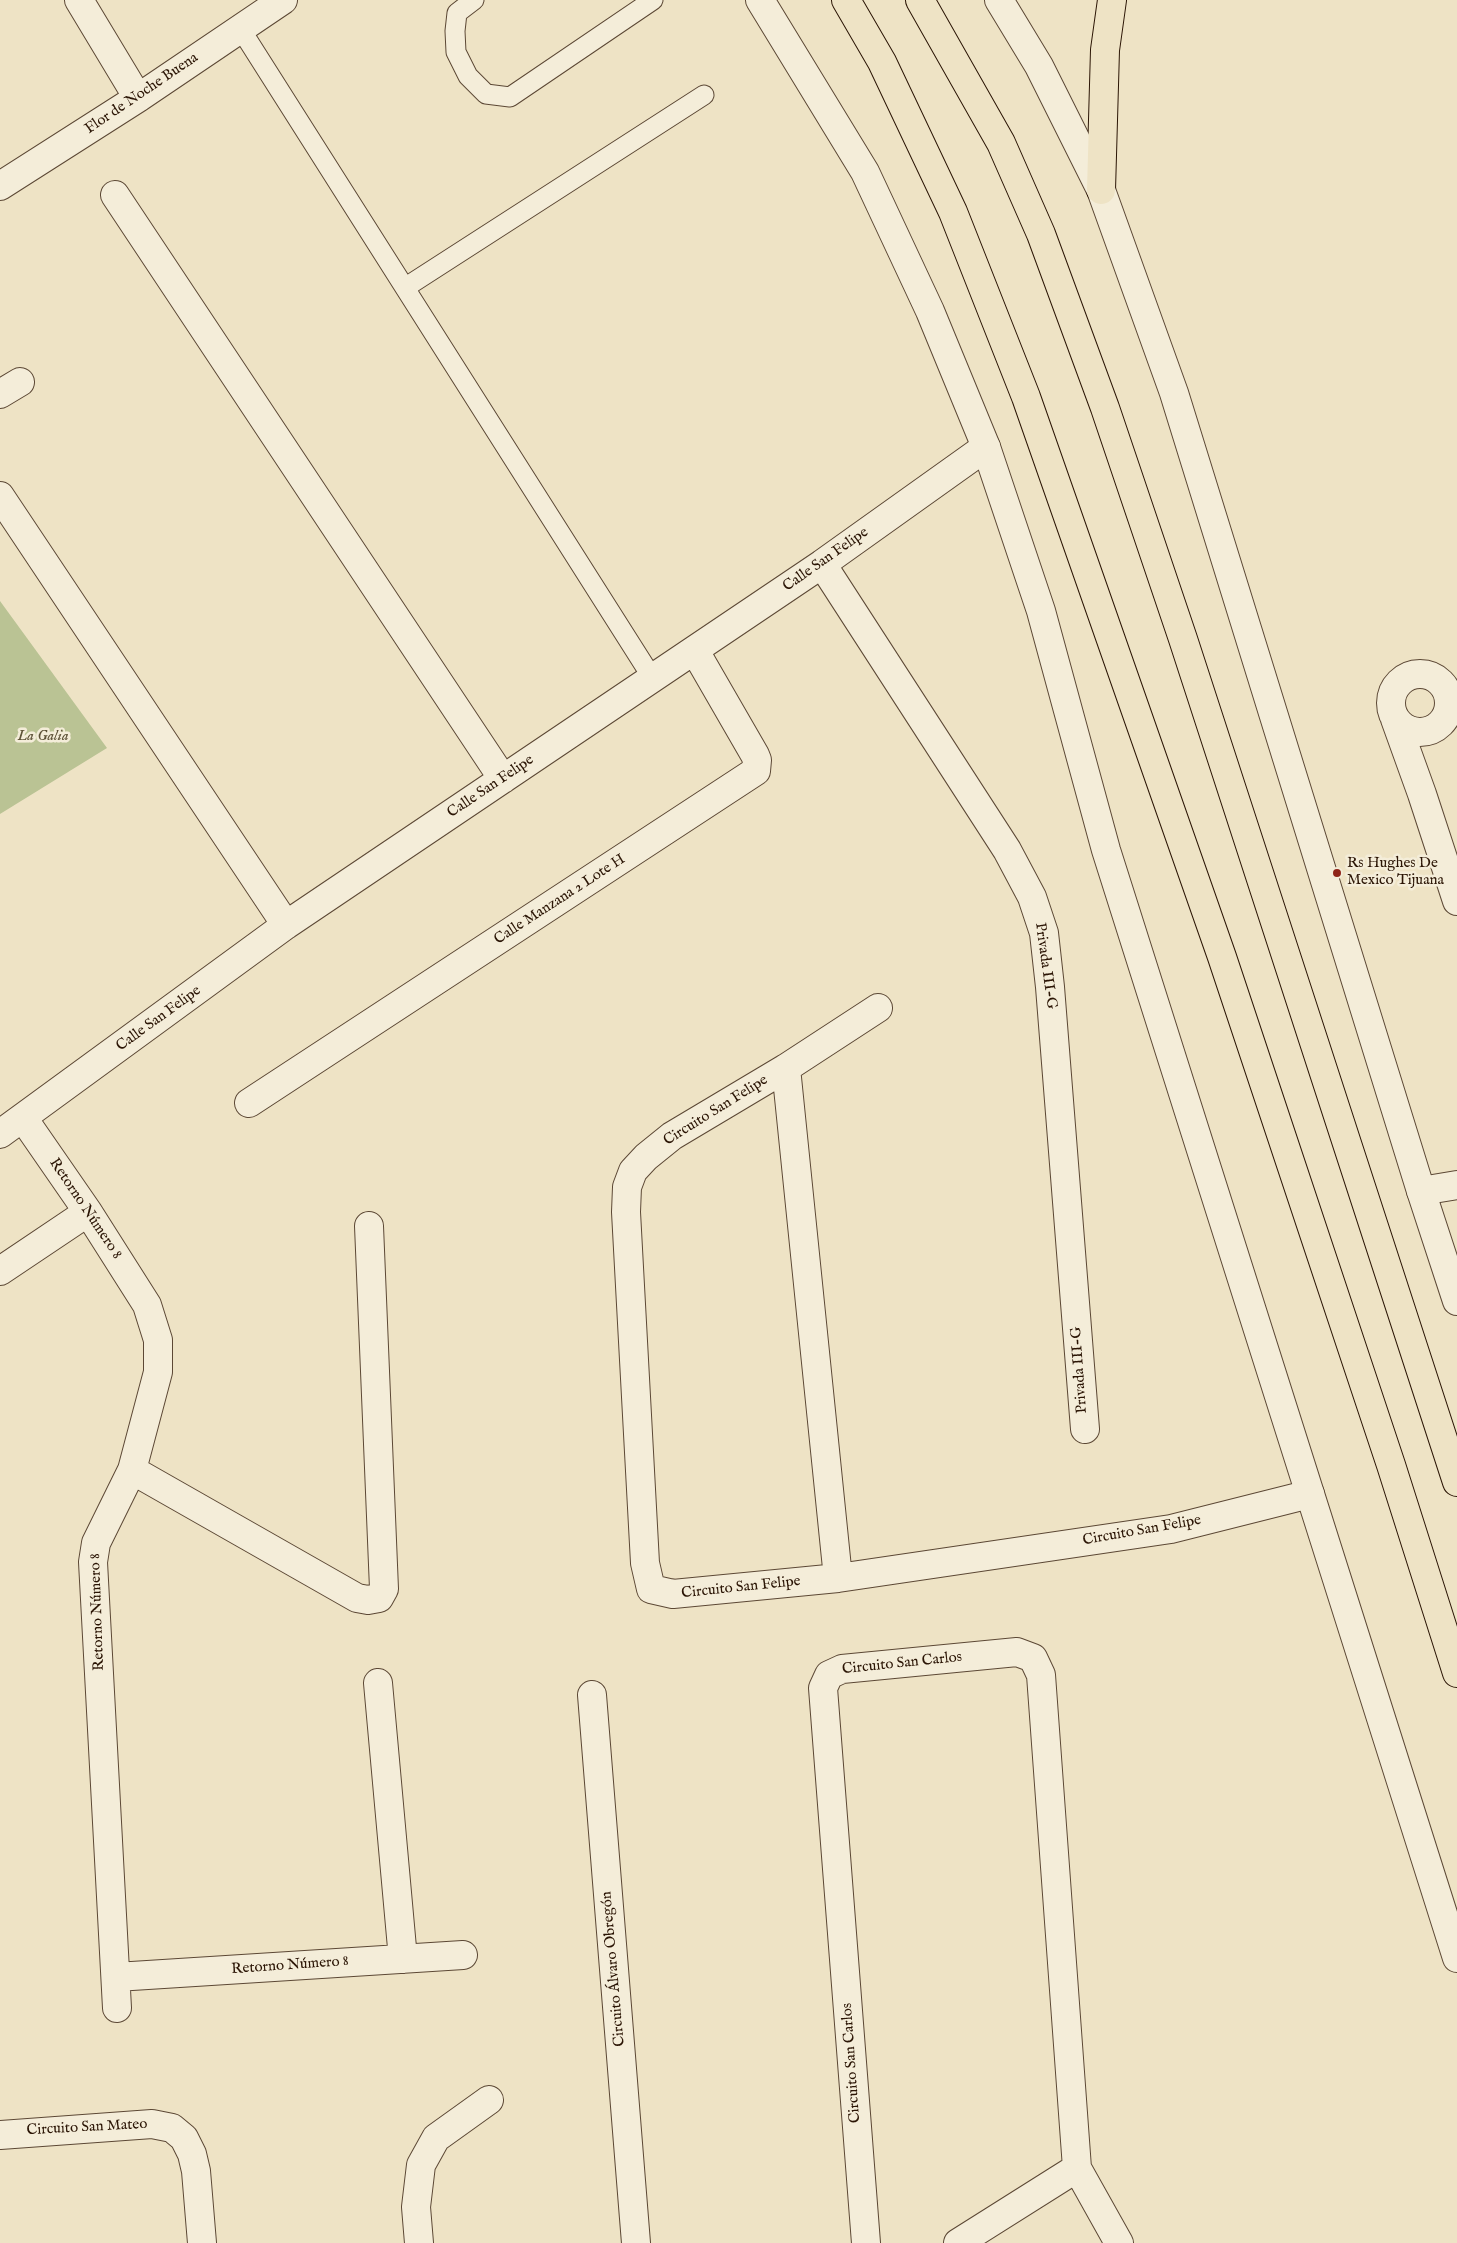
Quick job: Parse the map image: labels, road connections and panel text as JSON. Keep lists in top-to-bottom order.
{
  "streets": {
    "street": [
      "Flor de Noche Buena",
      "Calle San Felipe",
      "Calle Manzana 2 Lote H",
      "Privada III-G",
      "Circuito San Felipe",
      "Retorno Número 8",
      "Circuito San Carlos",
      "Circuito Álvaro Obregón",
      "Circuito San Mateo"
    ]
  },
  "crossings": [
    ["Calle San Felipe", "Calle Manzana 2 Lote H"],
    ["Calle San Felipe", "Privada III-G"],
    ["Calle San Felipe", "Retorno Número 8"]
  ],
  "parks": ["La Galia"],
  "places": ["Rs Hughes De Mexico Tijuana"]
}
